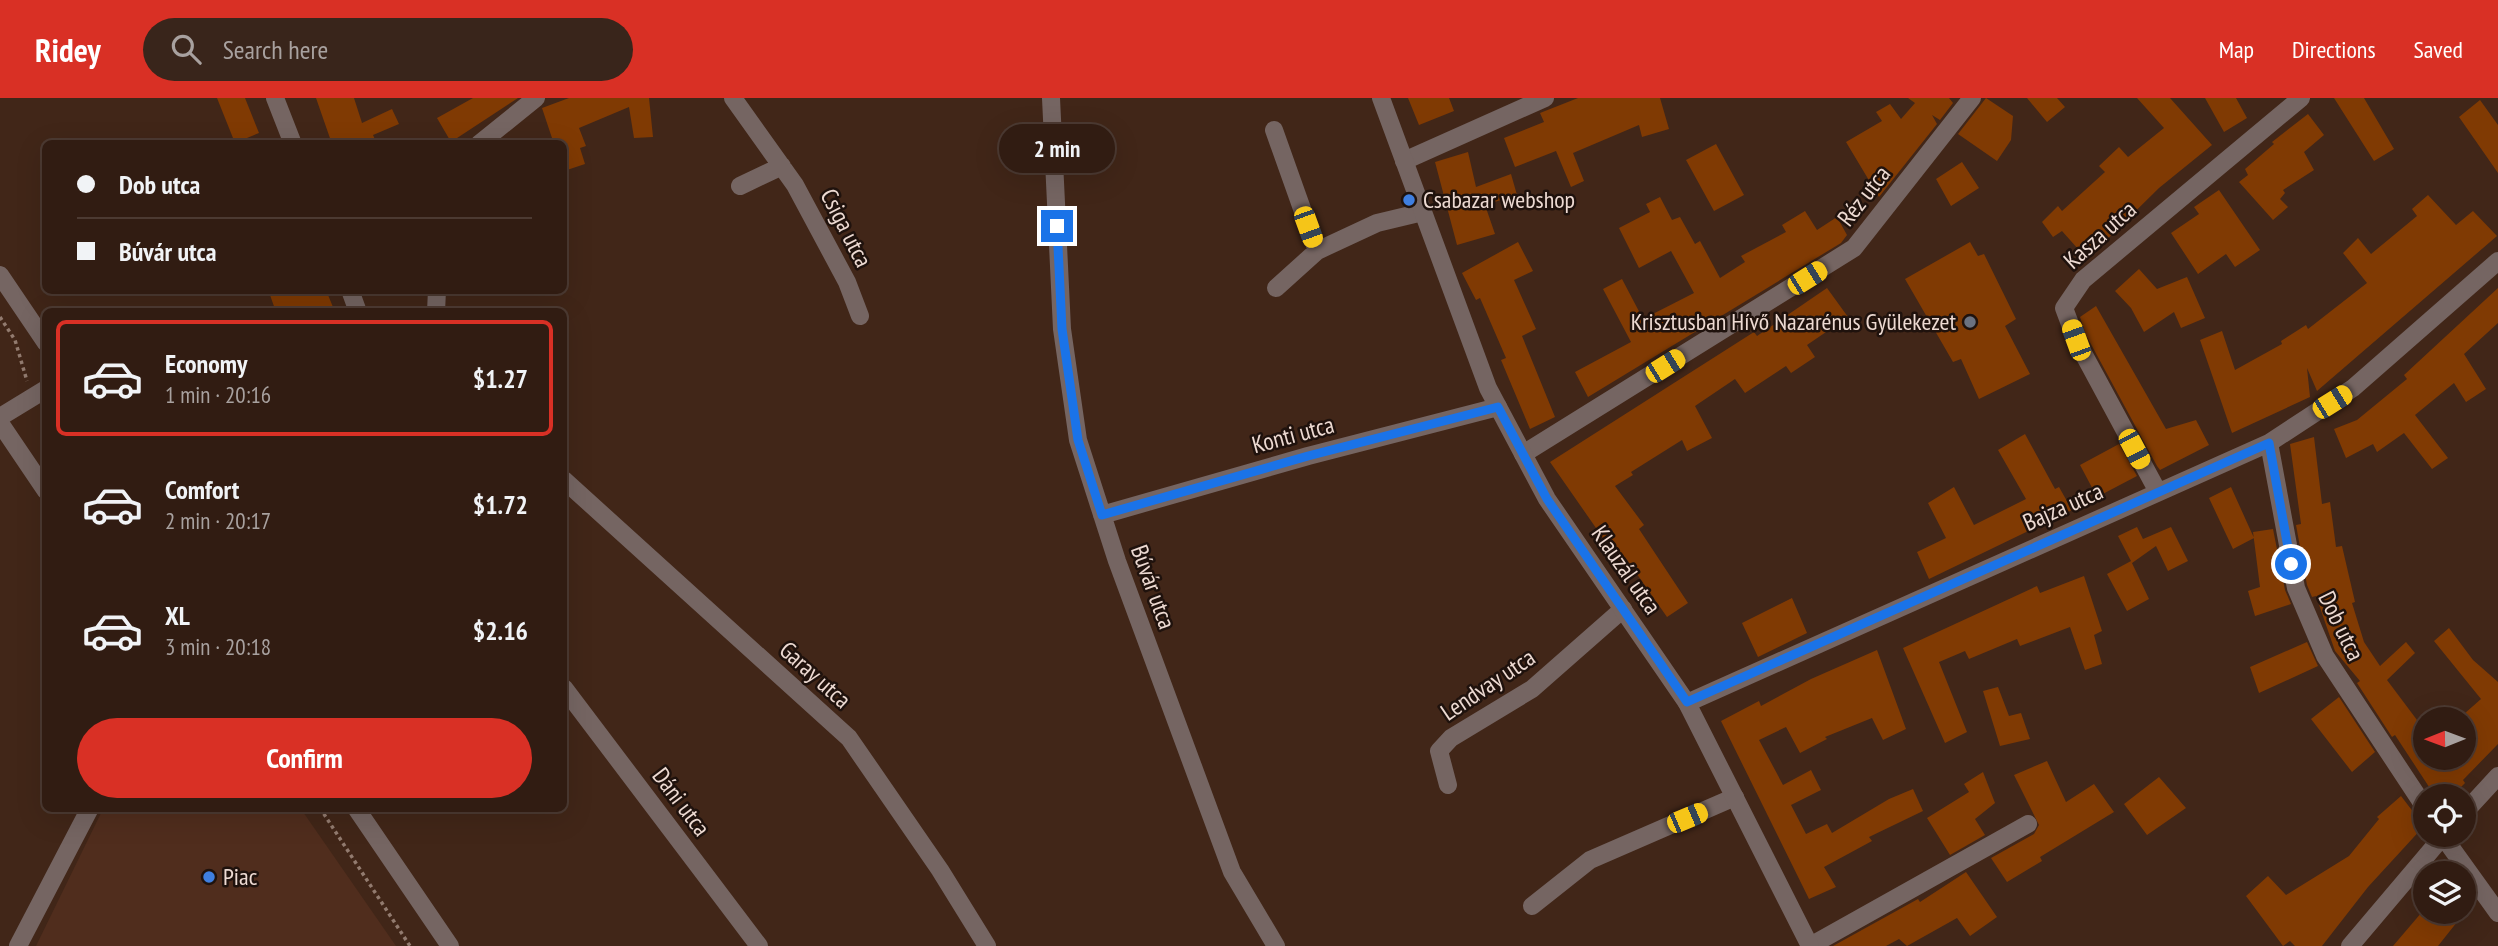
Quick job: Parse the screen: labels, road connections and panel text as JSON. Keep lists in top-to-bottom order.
{
  "streets": {
    "street": [
      "Réz utca",
      "Csiga utca",
      "Kasza utca",
      "Konti utca",
      "Bajza utca",
      "Klauzál utca",
      "Búvár utca",
      "Dob utca",
      "Garay utca",
      "Lendvay utca",
      "Dáni utca"
    ]
  },
  "crossings": [
    ["Réz utca", "Klauzál utca"],
    ["Kasza utca", "Bajza utca"],
    ["Konti utca", "Klauzál utca"],
    ["Konti utca", "Búvár utca"],
    ["Bajza utca", "Klauzál utca"],
    ["Bajza utca", "Dob utca"],
    ["Klauzál utca", "Lendvay utca"]
  ],
  "places": ["Csabazar webshop", "Krisztusban Hívő Nazarénus Gyülekezet", "Piac"],
  "north": "left",
  "page": {
    "header": "Ridey",
    "search": "Search here",
    "nav": ["Map", "Directions", "Saved"],
    "bubble": "2 min",
    "banner": ["Dob utca", "Búvár utca"],
    "list": [
      {
        "name": "Economy",
        "note": "1 min · 20:16",
        "value": "$1.27"
      },
      {
        "name": "Comfort",
        "note": "2 min · 20:17",
        "value": "$1.72"
      },
      {
        "name": "XL",
        "note": "3 min · 20:18",
        "value": "$2.16"
      }
    ],
    "buttons": "Confirm"
  }
}
